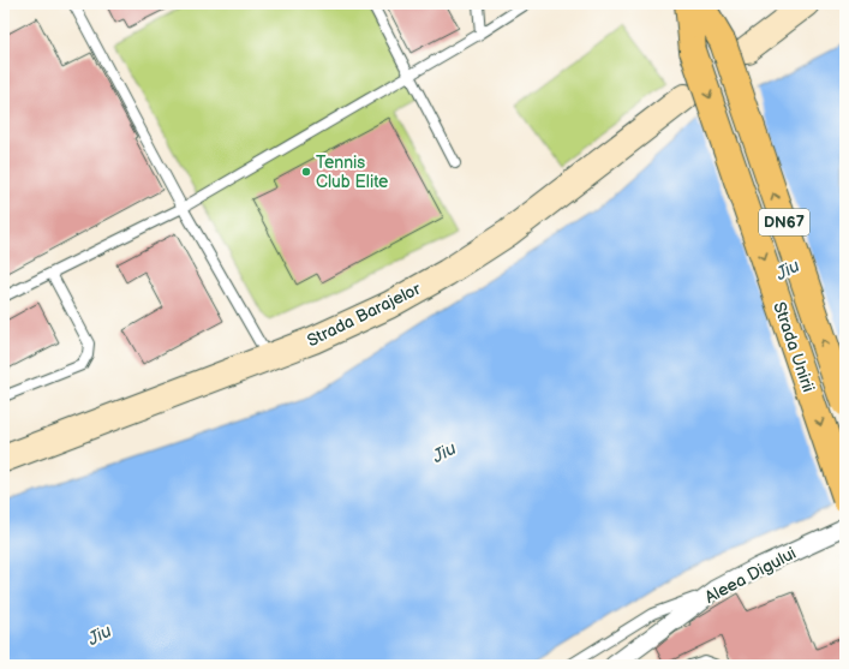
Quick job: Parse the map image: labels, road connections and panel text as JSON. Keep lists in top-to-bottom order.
{
  "streets": {
    "main road": ["DN67", "Strada Barajelor", "Strada Unirii"],
    "street": ["Aleea Digului"]
  },
  "water": ["Jiu"],
  "places": ["Tennis Club Elite"]
}
